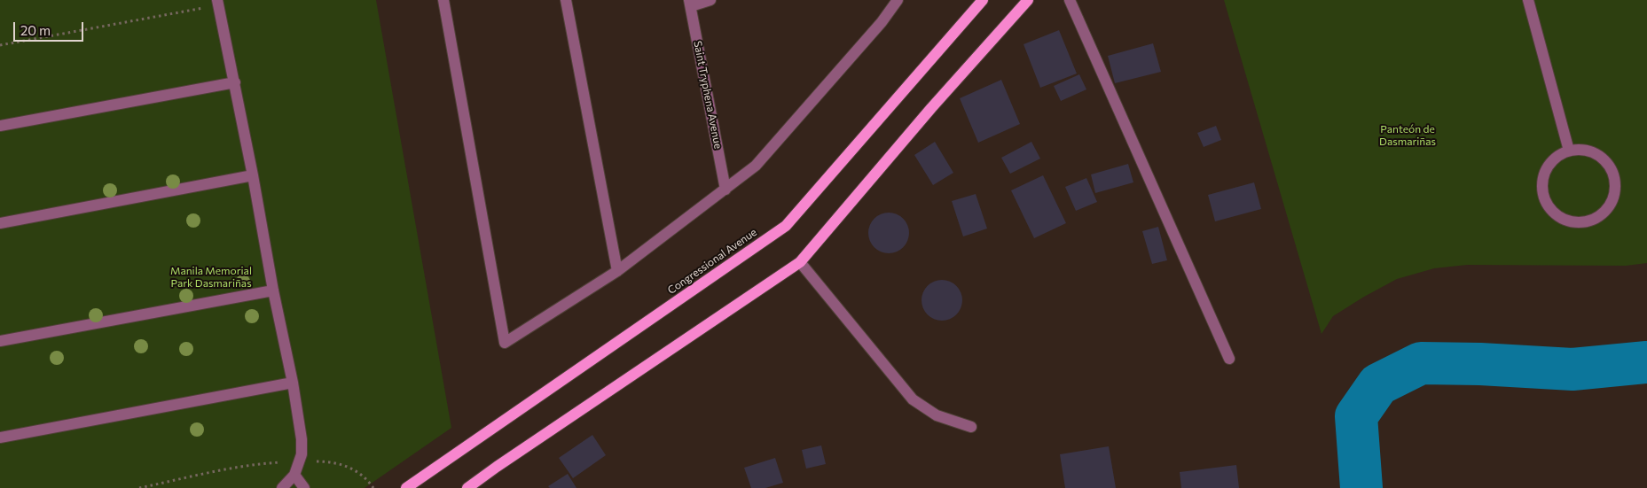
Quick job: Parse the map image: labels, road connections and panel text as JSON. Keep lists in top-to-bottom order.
{
  "streets": {
    "main road": ["Congressional Avenue"],
    "street": ["Saint Tryphena Avenue"]
  },
  "parks": ["Panteón de Dasmariñas", "Manila Memorial Park Dasmariñas"],
  "scale_bar": "20 m"
}
